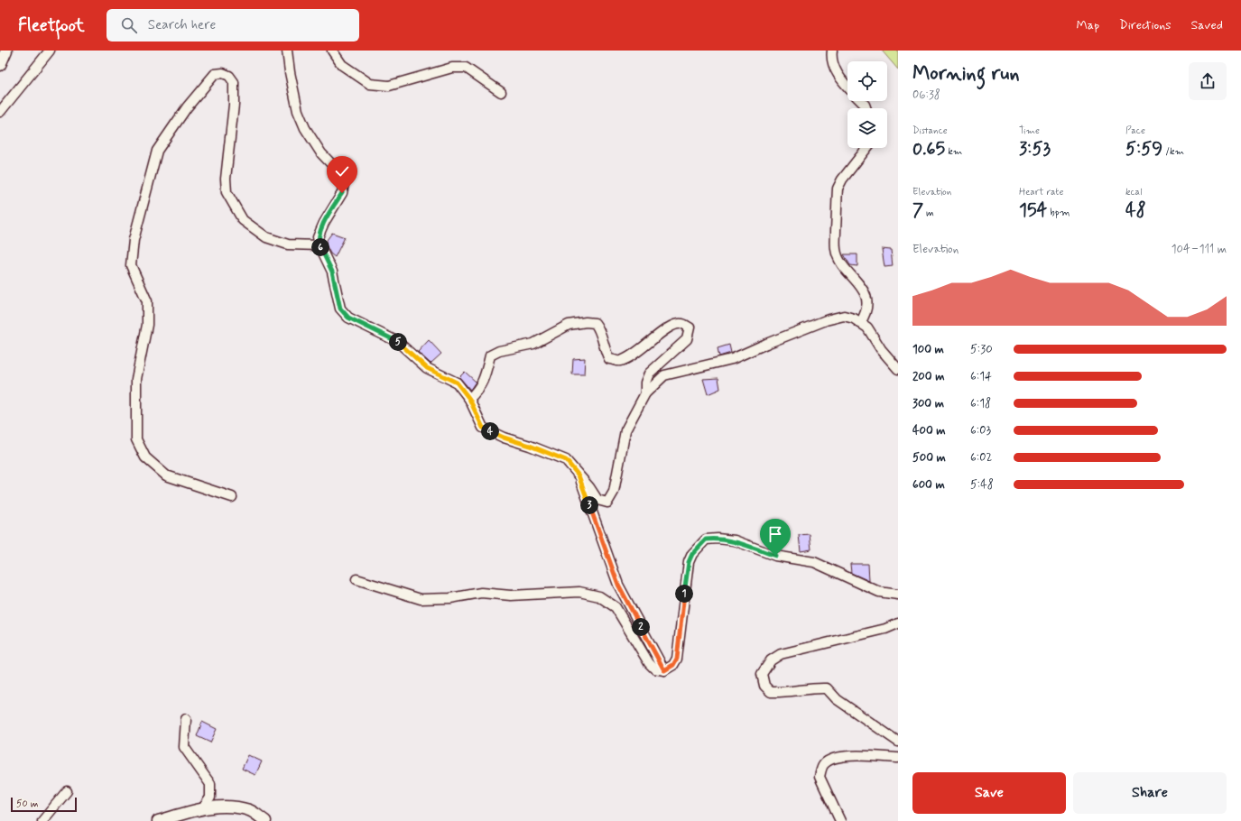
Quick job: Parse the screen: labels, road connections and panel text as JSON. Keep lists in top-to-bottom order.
{
  "scale_bar": "50 m",
  "page": {
    "header": "Fleetfoot",
    "search": "Search here",
    "nav": ["Map", "Directions", "Saved"],
    "heading": ["Morning run", "06:38"],
    "stats": [
      ["Distance", "0.65 km"],
      ["Time", "3:53"],
      ["Pace", "5:59 /km"],
      ["Elevation", "7 m"],
      ["Heart rate", "154 bpm"],
      ["kcal", "48"]
    ],
    "chart": ["Elevation", "104–111 m"],
    "pins": [
      "6",
      "5",
      "4",
      "3",
      "1",
      "2"
    ],
    "list": [
      {
        "name": "100 m",
        "note": "5:30"
      },
      {
        "name": "200 m",
        "note": "6:14"
      },
      {
        "name": "300 m",
        "note": "6:18"
      },
      {
        "name": "400 m",
        "note": "6:03"
      },
      {
        "name": "500 m",
        "note": "6:02"
      },
      {
        "name": "600 m",
        "note": "5:48"
      }
    ],
    "buttons": ["Save", "Share"],
    "scale": "50 m"
  }
}
